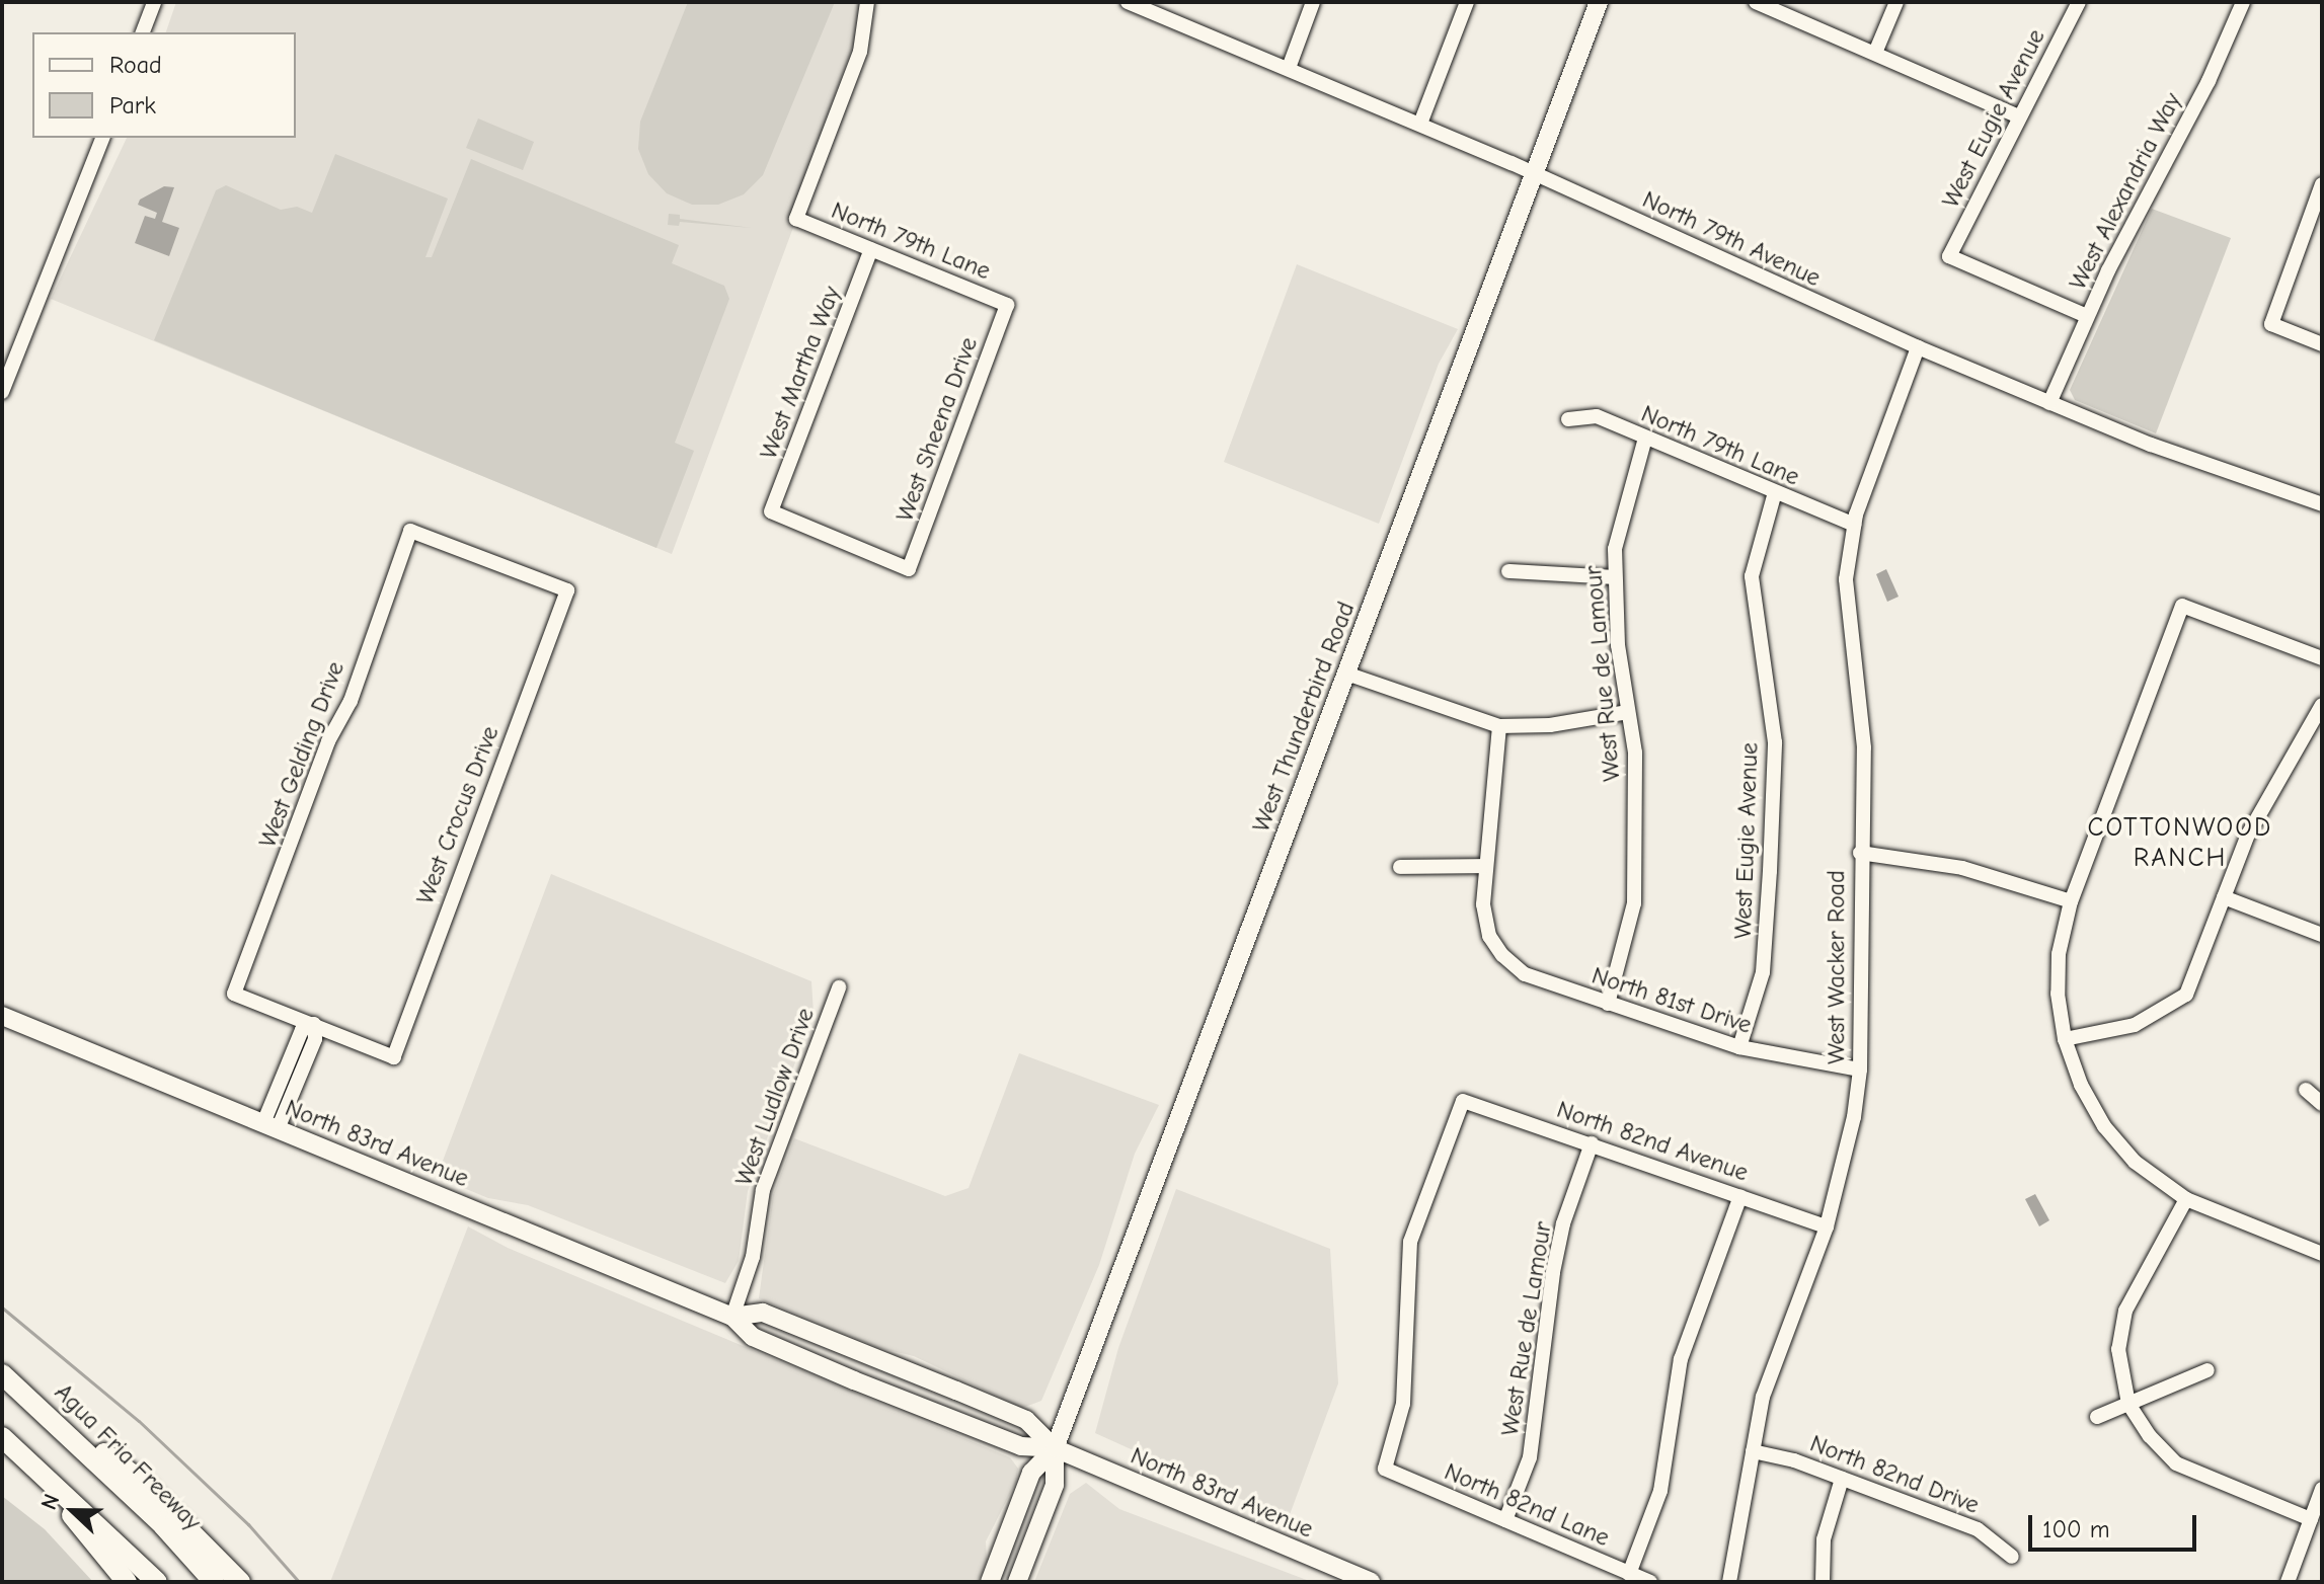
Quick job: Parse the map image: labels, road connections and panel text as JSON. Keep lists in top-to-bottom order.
{
  "streets": {
    "highway": ["Agua Fria Freeway"],
    "main road": ["West Thunderbird Road", "North 83rd Avenue"],
    "street": [
      "West Eugie Avenue",
      "West Alexandria Way",
      "North 79th Avenue",
      "North 79th Lane",
      "West Martha Way",
      "West Sheena Drive",
      "West Rue de Lamour",
      "West Gelding Drive",
      "West Crocus Drive",
      "West Wacker Road",
      "North 81st Drive",
      "West Ludlow Drive",
      "North 82nd Avenue",
      "North 82nd Drive",
      "North 82nd Lane"
    ]
  },
  "crossings": [
    ["West Eugie Avenue", "West Alexandria Way"],
    ["West Eugie Avenue", "North 79th Lane"],
    ["West Eugie Avenue", "North 81st Drive"],
    ["West Alexandria Way", "North 79th Avenue"],
    ["North 79th Avenue", "West Thunderbird Road"],
    ["North 79th Avenue", "West Wacker Road"],
    ["North 79th Lane", "West Martha Way"],
    ["North 79th Lane", "West Sheena Drive"],
    ["North 79th Lane", "West Rue de Lamour"],
    ["North 79th Lane", "West Wacker Road"],
    ["West Martha Way", "West Sheena Drive"],
    ["West Rue de Lamour", "North 81st Drive"],
    ["West Rue de Lamour", "North 82nd Avenue"],
    ["West Rue de Lamour", "North 82nd Lane"],
    ["West Thunderbird Road", "North 83rd Avenue"],
    ["West Gelding Drive", "West Crocus Drive"],
    ["West Wacker Road", "North 81st Drive"],
    ["West Wacker Road", "North 82nd Avenue"],
    ["West Wacker Road", "North 82nd Drive"],
    ["West Ludlow Drive", "North 83rd Avenue"],
    ["North 82nd Avenue", "North 82nd Lane"]
  ],
  "districts": ["COTTONWOOD RANCH"],
  "legend": ["Road", "Park"],
  "scale_bar": "100 m",
  "north": "left"
}
